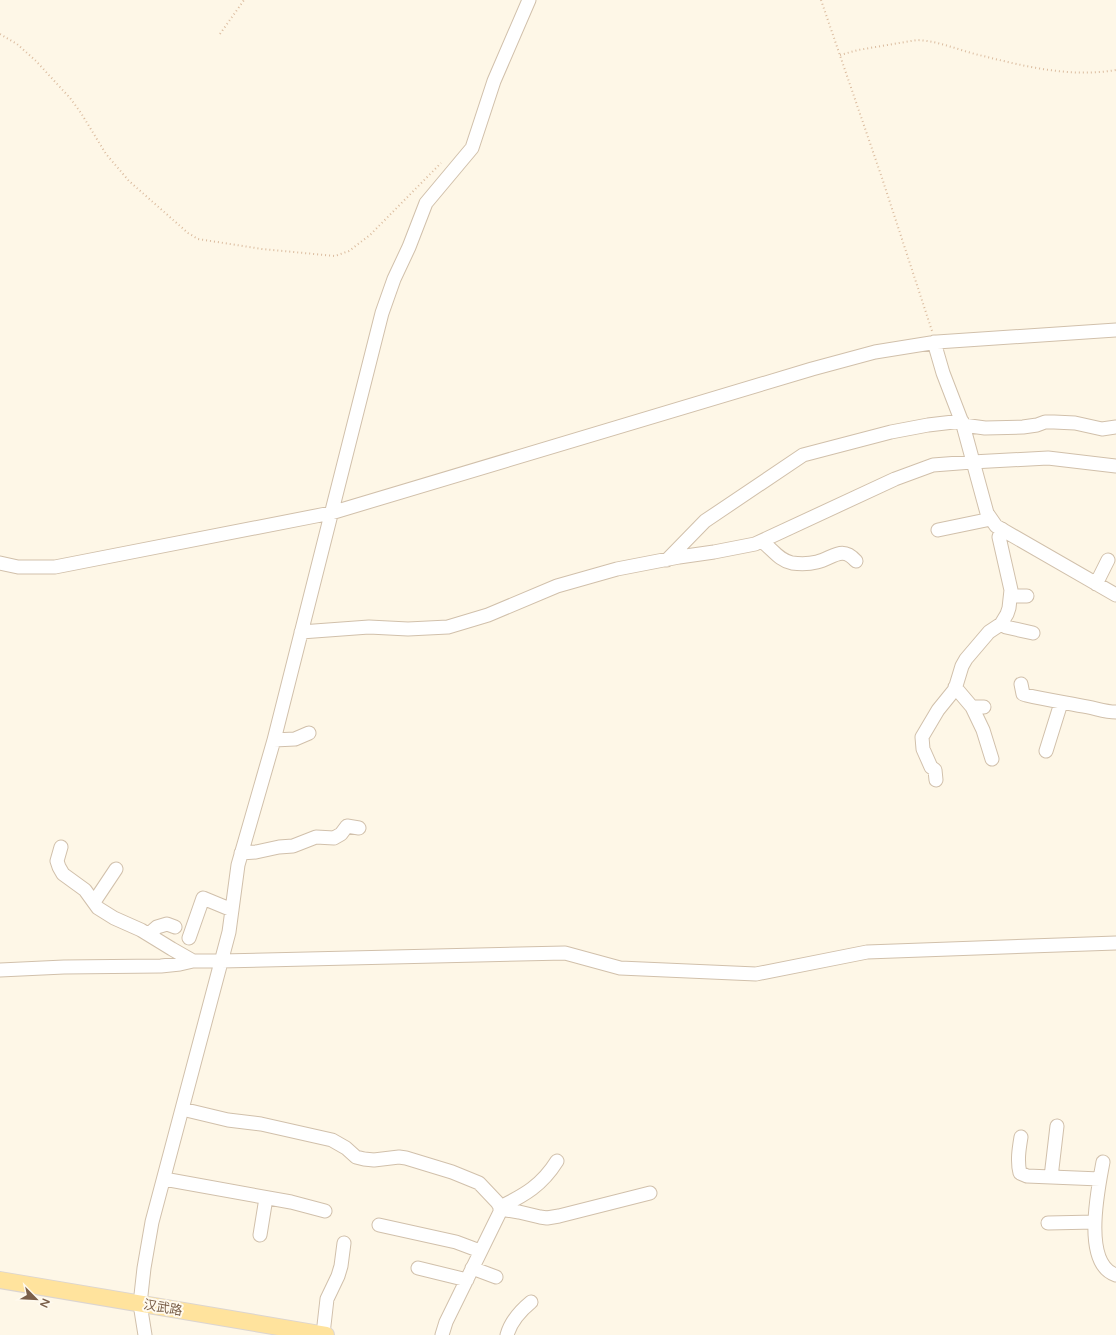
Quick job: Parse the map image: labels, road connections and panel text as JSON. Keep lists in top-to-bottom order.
{
  "streets": {
    "main road": ["汉武路"]
  },
  "north": "bottom right"
}
